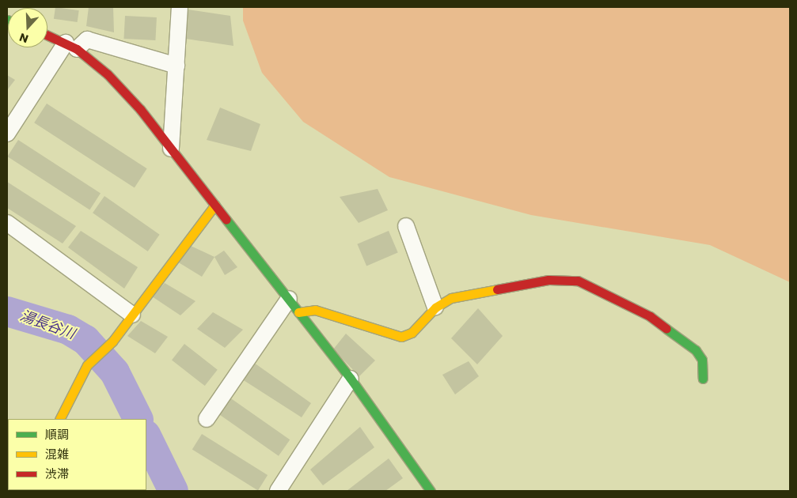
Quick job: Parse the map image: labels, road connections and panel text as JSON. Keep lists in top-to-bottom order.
{
  "water": ["湯長谷川"],
  "legend": ["順調", "混雑", "渋滞"],
  "north": "bottom"
}
